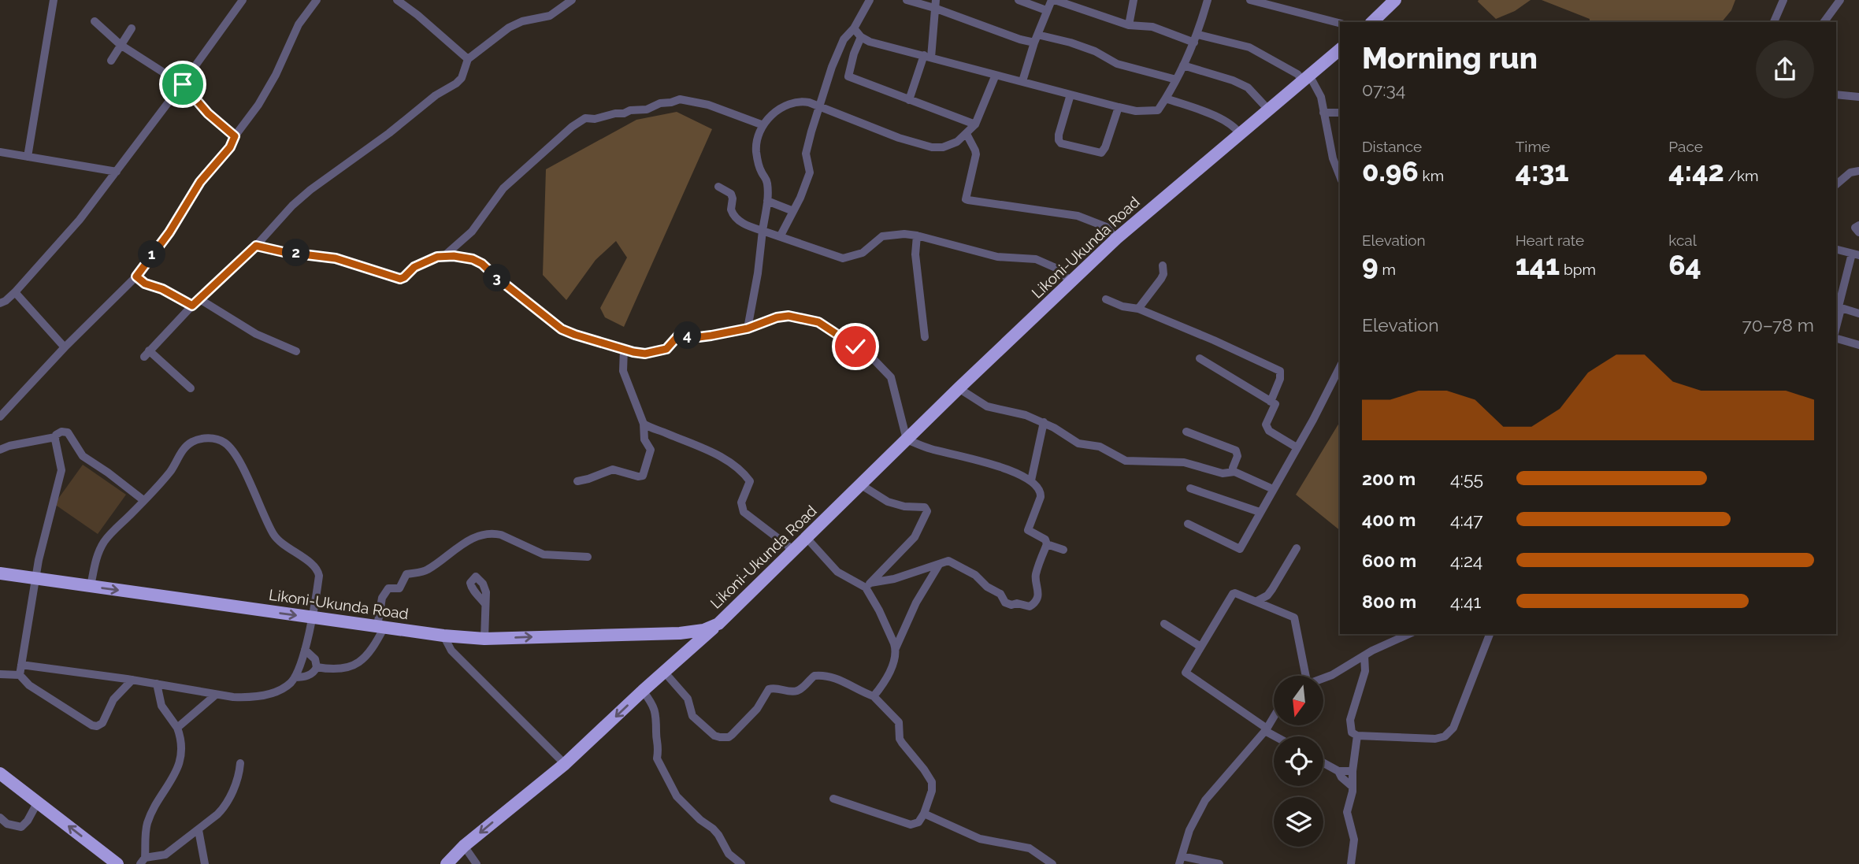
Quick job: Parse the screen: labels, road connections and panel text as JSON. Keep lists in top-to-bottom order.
{
  "streets": {
    "highway": ["Likoni-Ukunda Road"]
  },
  "north": "bottom",
  "page": {
    "heading": ["Morning run", "07:34"],
    "stats": [
      ["Distance", "0.96 km"],
      ["Time", "4:31"],
      ["Pace", "4:42 /km"],
      ["Elevation", "9 m"],
      ["Heart rate", "141 bpm"],
      ["kcal", "64"]
    ],
    "pins": [
      "2",
      "1",
      "3",
      "4"
    ],
    "chart": ["Elevation", "70–78 m"],
    "list": [
      {
        "name": "200 m",
        "note": "4:55"
      },
      {
        "name": "400 m",
        "note": "4:47"
      },
      {
        "name": "600 m",
        "note": "4:24"
      },
      {
        "name": "800 m",
        "note": "4:41"
      }
    ]
  }
}
